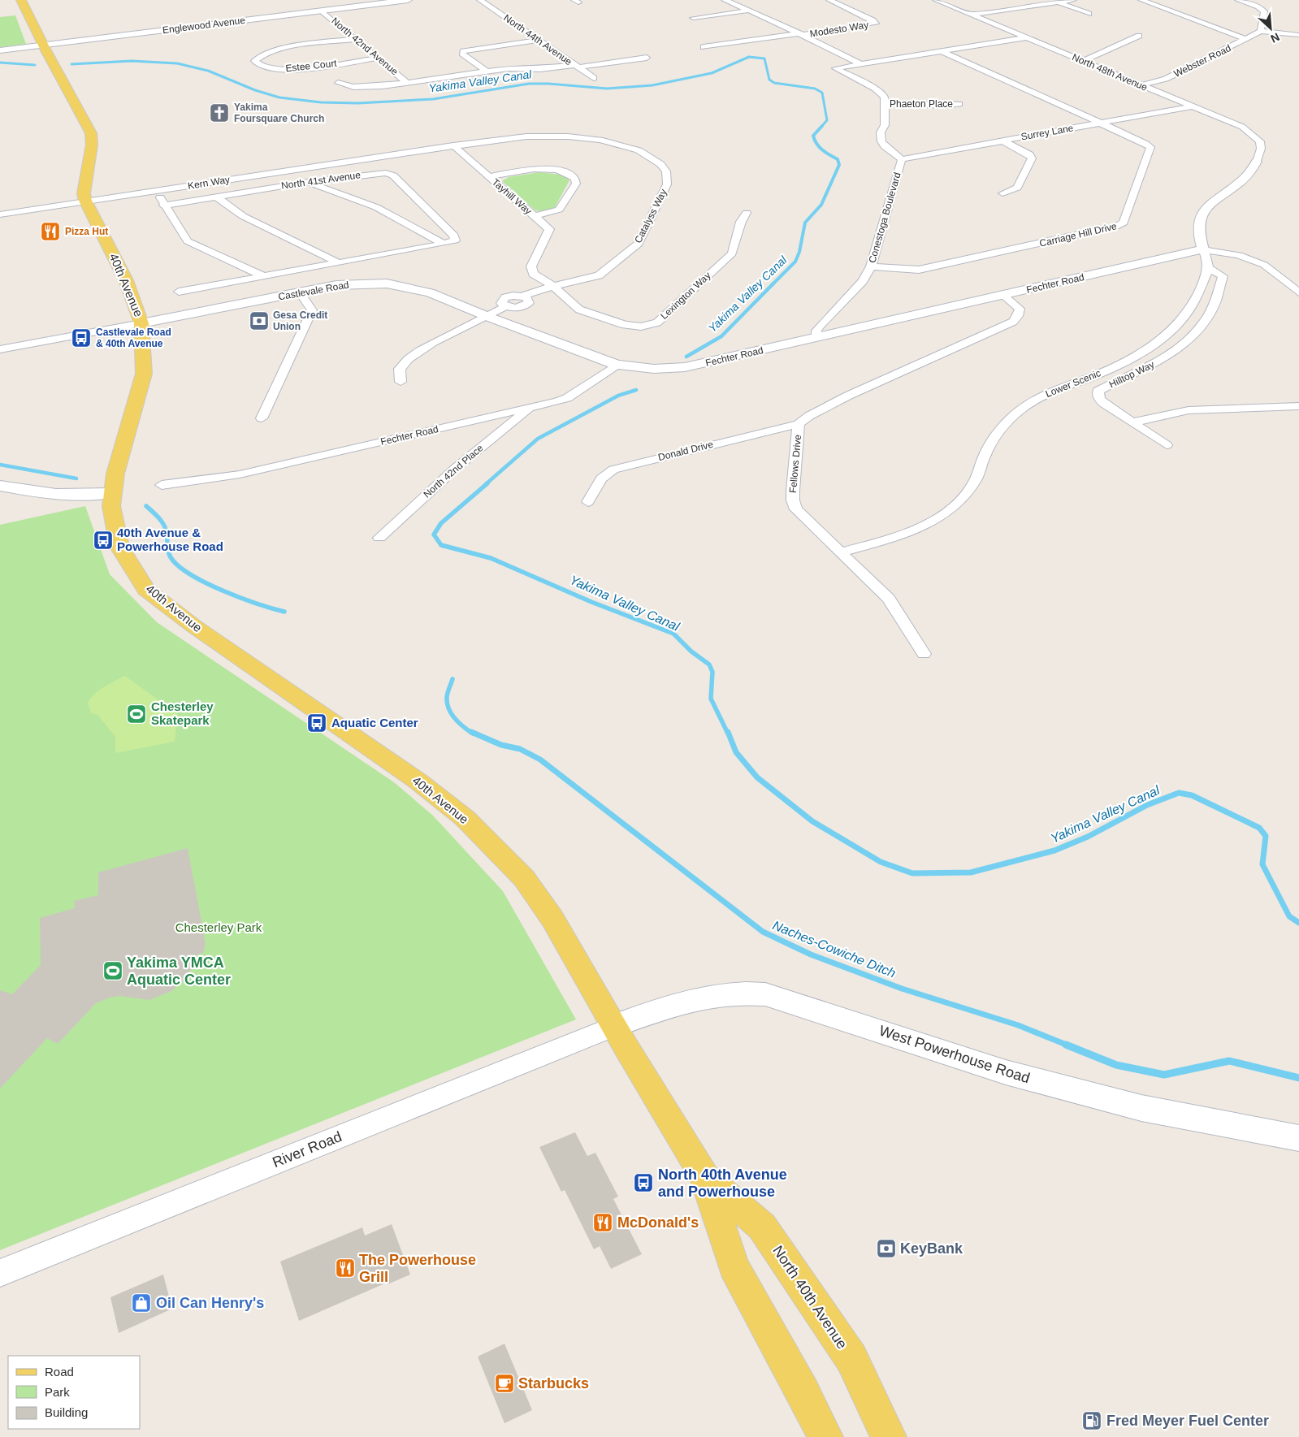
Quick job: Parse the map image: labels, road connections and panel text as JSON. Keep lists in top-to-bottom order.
{
  "streets": {
    "main road": ["40th Avenue", "West Powerhouse Road", "North 40th Avenue"],
    "street": [
      "Englewood Avenue",
      "Modesto Way",
      "North 44th Avenue",
      "North 42nd Avenue",
      "Webster Road",
      "Estee Court",
      "North 48th Avenue",
      "Phaeton Place",
      "Surrey Lane",
      "North 41st Avenue",
      "Kern Way",
      "Tayhill Way",
      "Catalyss Way",
      "Conestoga Boulevard",
      "Carriage Hill Drive",
      "Fechter Road",
      "Castlevale Road",
      "Lexington Way",
      "Hilltop Way",
      "Lower Scenic",
      "Donald Drive",
      "Fellows Drive",
      "North 42nd Place",
      "River Road"
    ]
  },
  "crossings": [
    ["Englewood Avenue", "North 42nd Avenue"],
    ["Englewood Avenue", "40th Avenue"],
    ["North 42nd Avenue", "Estee Court"],
    ["Webster Road", "North 48th Avenue"],
    ["North 48th Avenue", "Surrey Lane"],
    ["Phaeton Place", "Conestoga Boulevard"],
    ["Surrey Lane", "Conestoga Boulevard"],
    ["Surrey Lane", "Carriage Hill Drive"],
    ["Kern Way", "Catalyss Way"],
    ["Kern Way", "40th Avenue"],
    ["Tayhill Way", "Catalyss Way"],
    ["Tayhill Way", "Lexington Way"],
    ["Catalyss Way", "Castlevale Road"],
    ["Catalyss Way", "Lexington Way"],
    ["Conestoga Boulevard", "Carriage Hill Drive"],
    ["Conestoga Boulevard", "Fechter Road"],
    ["Fechter Road", "Castlevale Road"],
    ["Fechter Road", "Fellows Drive"],
    ["Fechter Road", "North 42nd Place"],
    ["40th Avenue", "Castlevale Road"],
    ["40th Avenue", "West Powerhouse Road"],
    ["40th Avenue", "River Road"],
    ["40th Avenue", "North 40th Avenue"],
    ["Hilltop Way", "Lower Scenic"],
    ["Lower Scenic", "Fellows Drive"],
    ["Donald Drive", "Fellows Drive"],
    ["West Powerhouse Road", "River Road"],
    ["West Powerhouse Road", "North 40th Avenue"],
    ["River Road", "North 40th Avenue"]
  ],
  "water": ["Yakima Valley Canal", "Naches-Cowiche Ditch"],
  "parks": ["Chesterley Park"],
  "places": {
    "church": ["Yakima Foursquare Church"],
    "restaurant": ["Pizza Hut", "McDonald's", "The Powerhouse Grill"],
    "bank": ["Gesa Credit Union", "KeyBank"],
    "bus stop": [
      "Castlevale Road & 40th Avenue",
      "40th Avenue & Powerhouse Road",
      "Aquatic Center",
      "North 40th Avenue and Powerhouse"
    ],
    "sports": ["Chesterley Skatepark", "Yakima YMCA Aquatic Center"],
    "shop": ["Oil Can Henry's"],
    "cafe": ["Starbucks"],
    "fuel station": ["Fred Meyer Fuel Center"]
  },
  "legend": ["Road", "Park", "Building"],
  "north": "bottom right"
}
